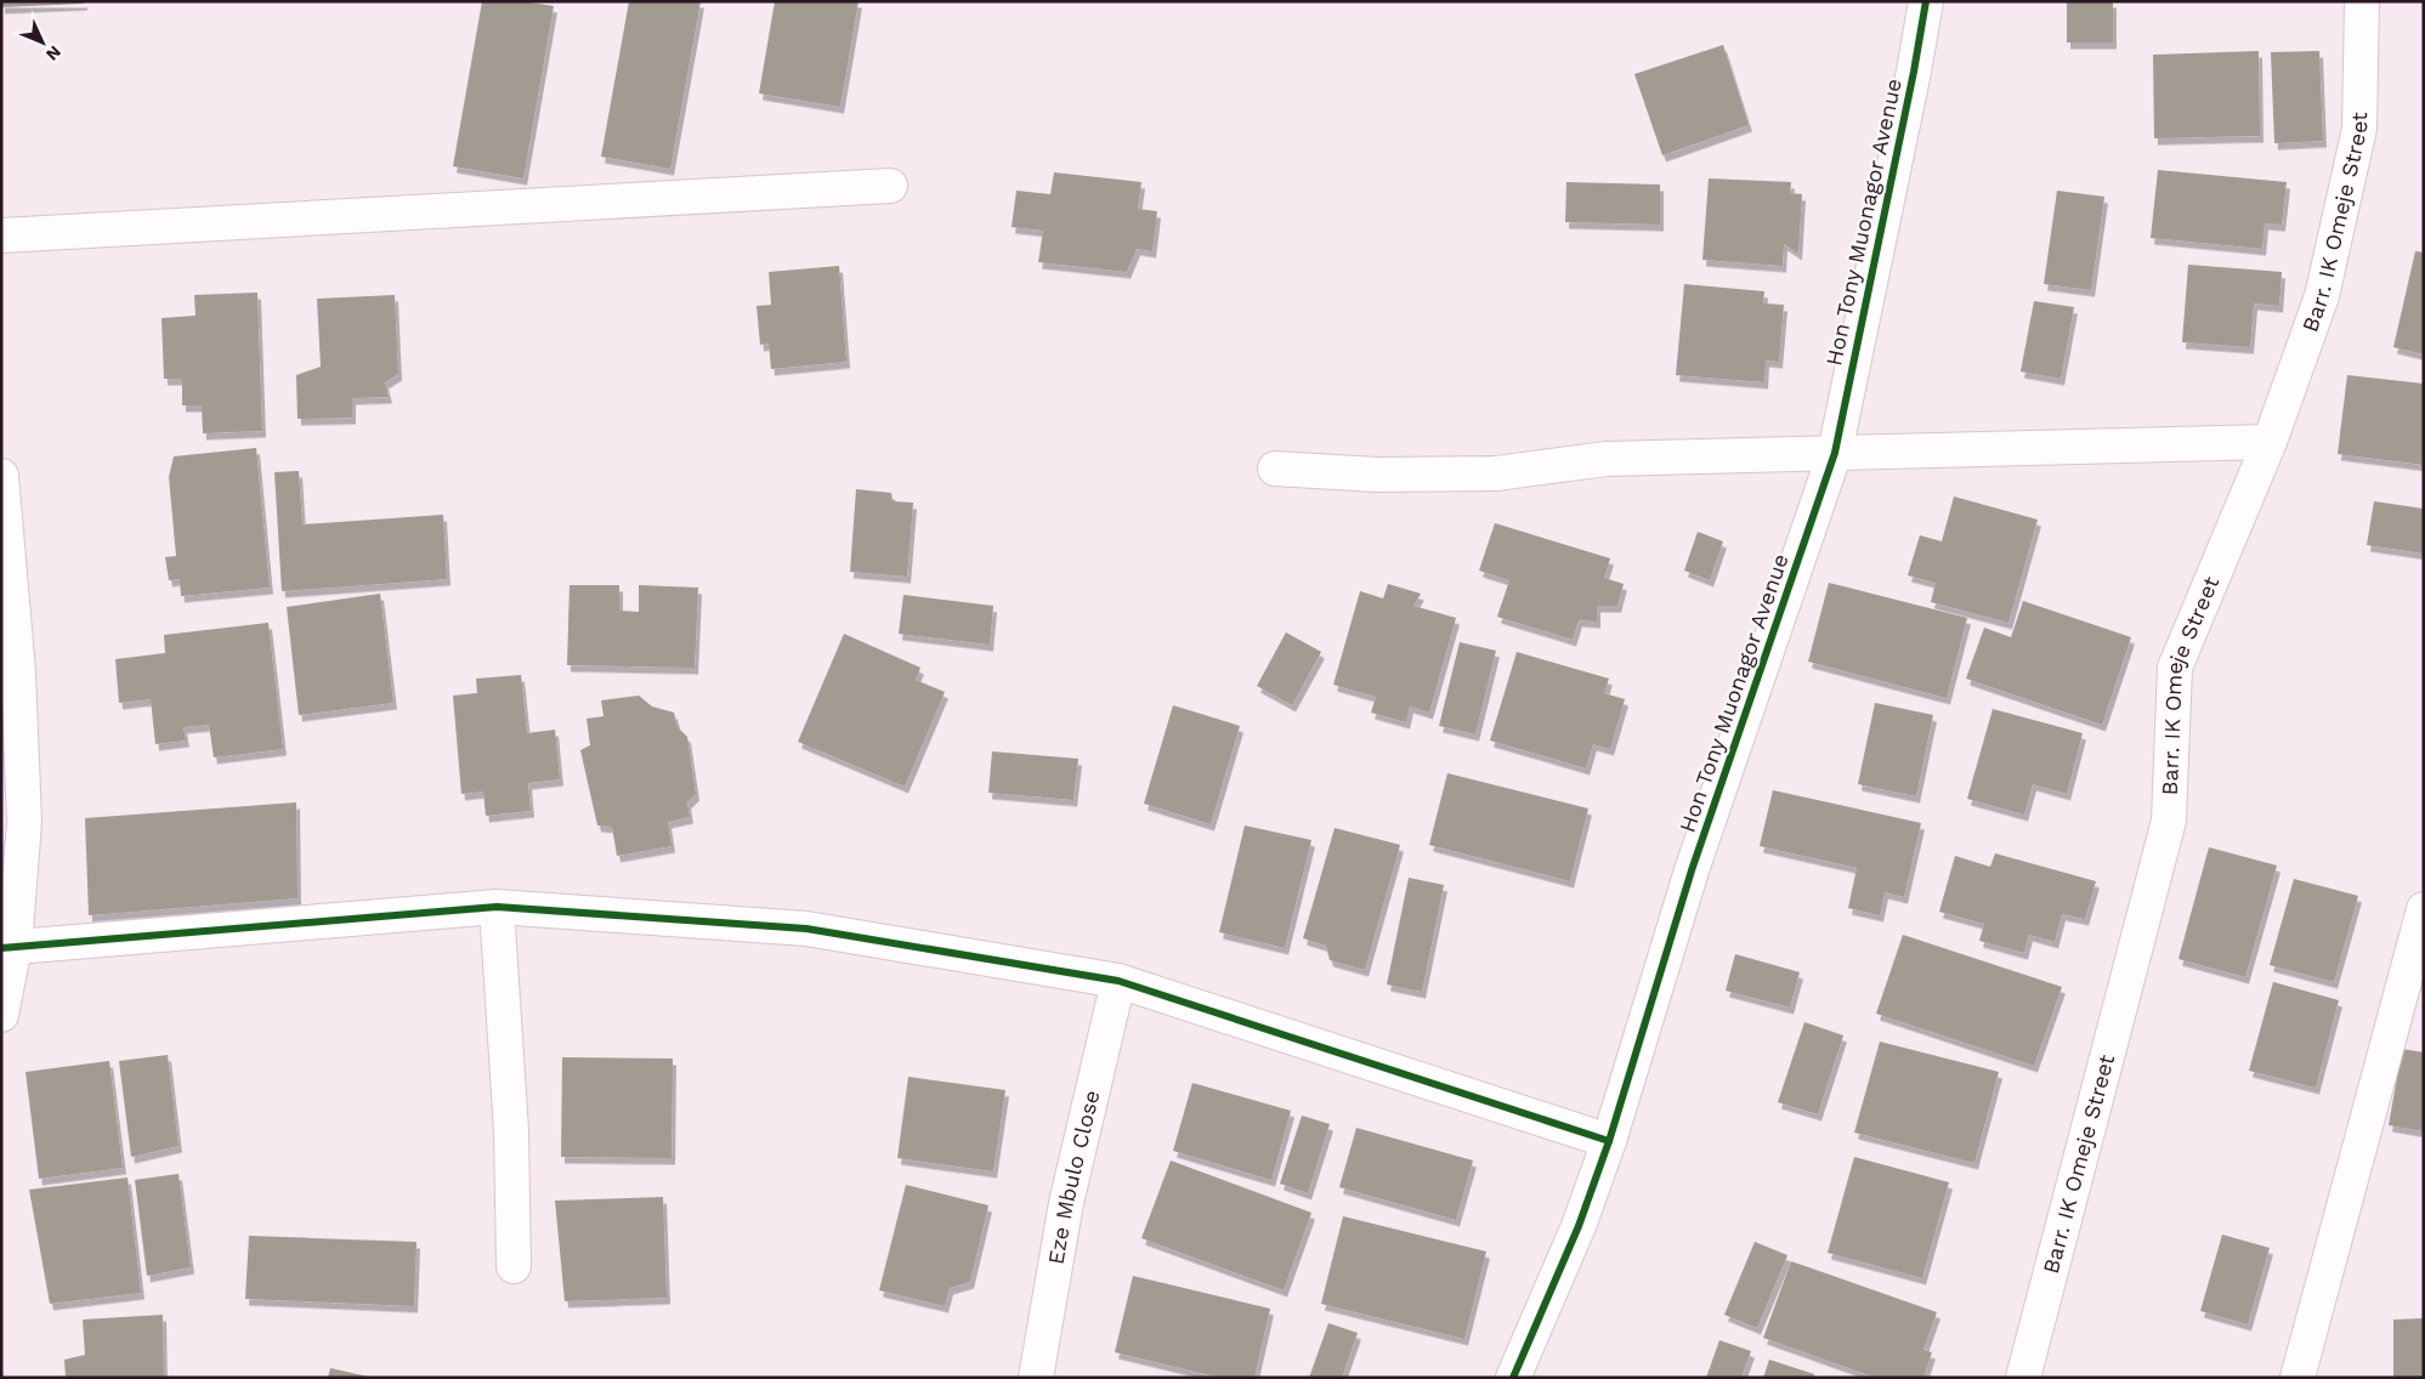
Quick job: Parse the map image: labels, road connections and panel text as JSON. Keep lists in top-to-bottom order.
{
  "streets": {
    "street": ["Barr. IK Omeje Street", "Hon Tony Muonagor Avenue", "Eze Mbulo Close"]
  },
  "north": "bottom right"
}
